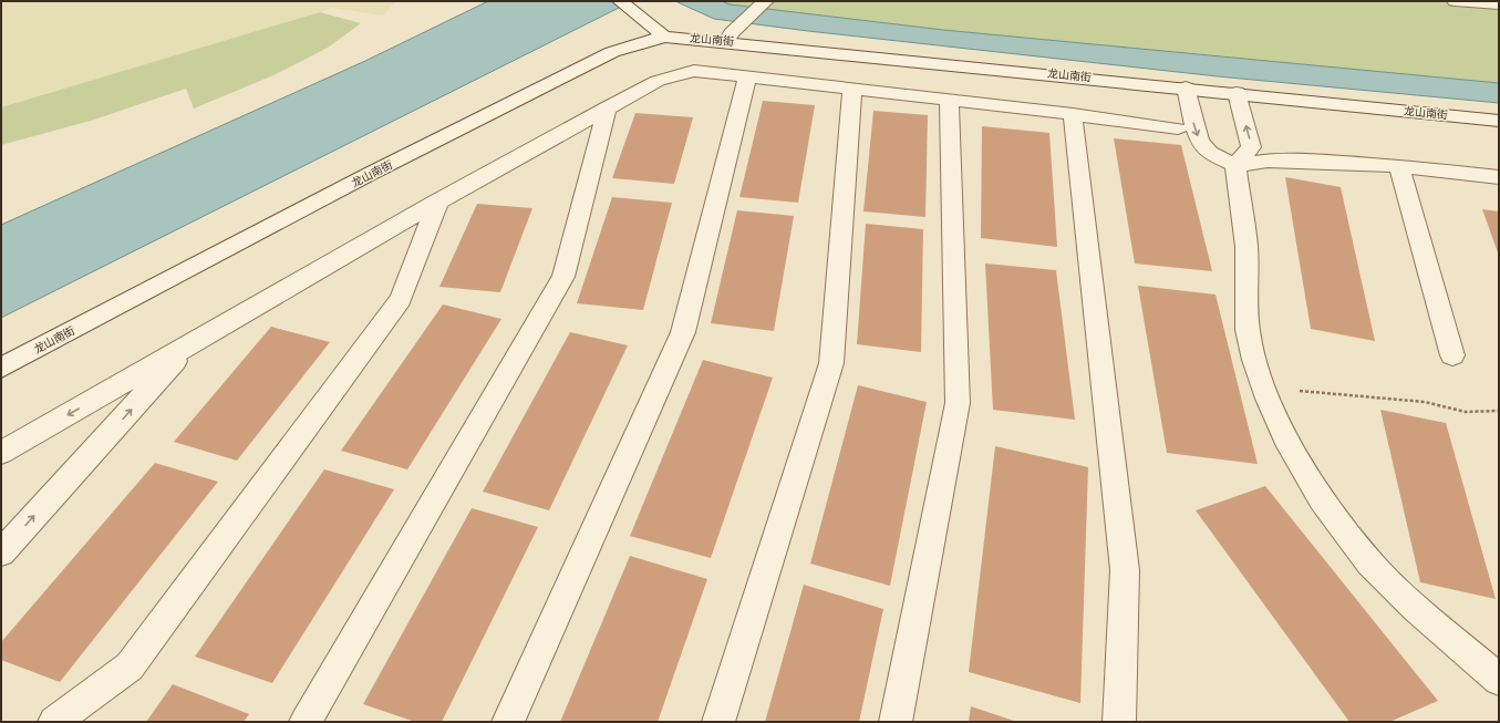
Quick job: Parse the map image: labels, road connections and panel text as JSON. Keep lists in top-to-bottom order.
{
  "streets": {
    "street": ["龙山南街"]
  }
}
